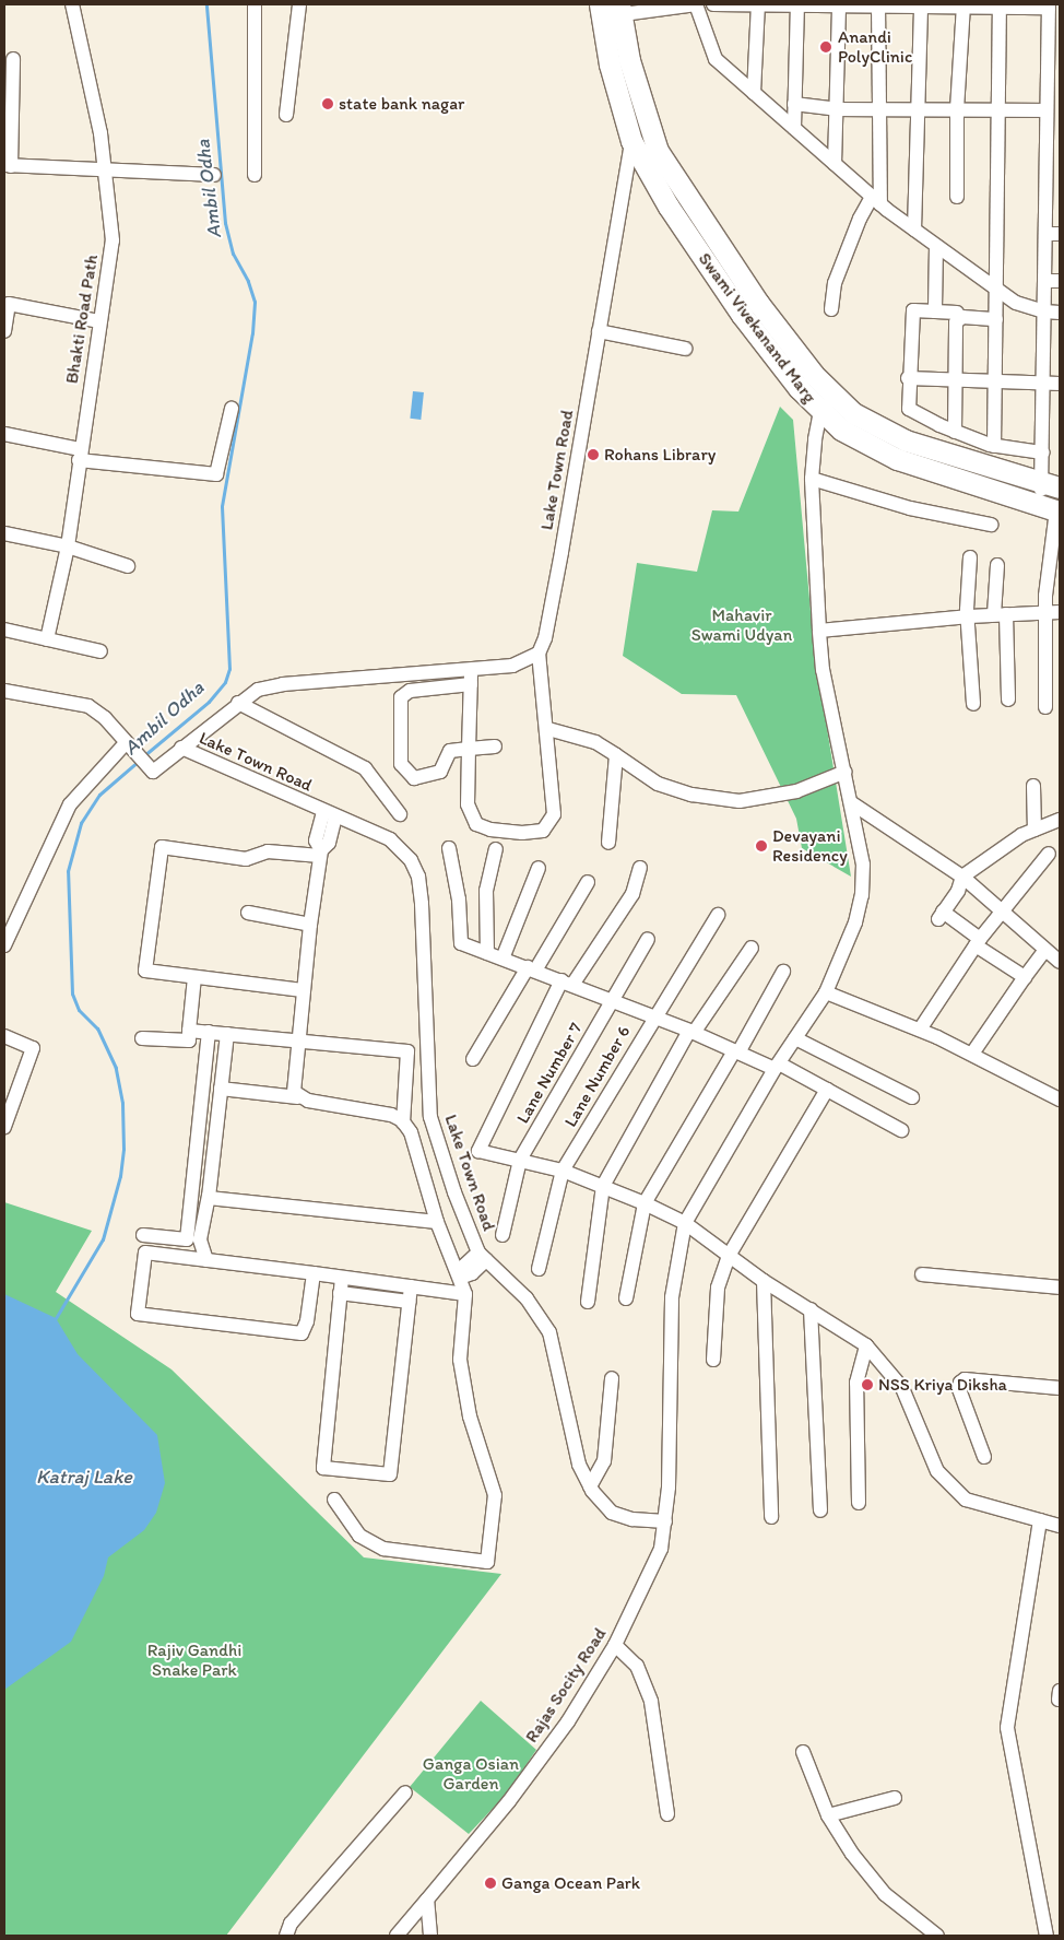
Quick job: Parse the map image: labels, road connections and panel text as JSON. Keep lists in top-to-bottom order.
{
  "streets": {
    "main road": ["Swami Vivekanand Marg"],
    "street": [
      "Bhakti Road Path",
      "Lake Town Road",
      "Lane Number 7",
      "Lane Number 6",
      "Rajas Socity Road"
    ]
  },
  "crossings": [
    ["Swami Vivekanand Marg", "Lake Town Road"],
    ["Swami Vivekanand Marg", "Rajas Socity Road"],
    ["Lake Town Road", "Rajas Socity Road"]
  ],
  "water": ["Ambil Odha", "Katraj Lake"],
  "parks": ["Mahavir Swami Udyan", "Rajiv Gandhi Snake Park", "Ganga Osian Garden"],
  "places": [
    "Anandi PolyClinic",
    "state bank nagar",
    "Rohans Library",
    "Devayani Residency",
    "NSS Kriya Diksha",
    "Ganga Ocean Park"
  ]
}
